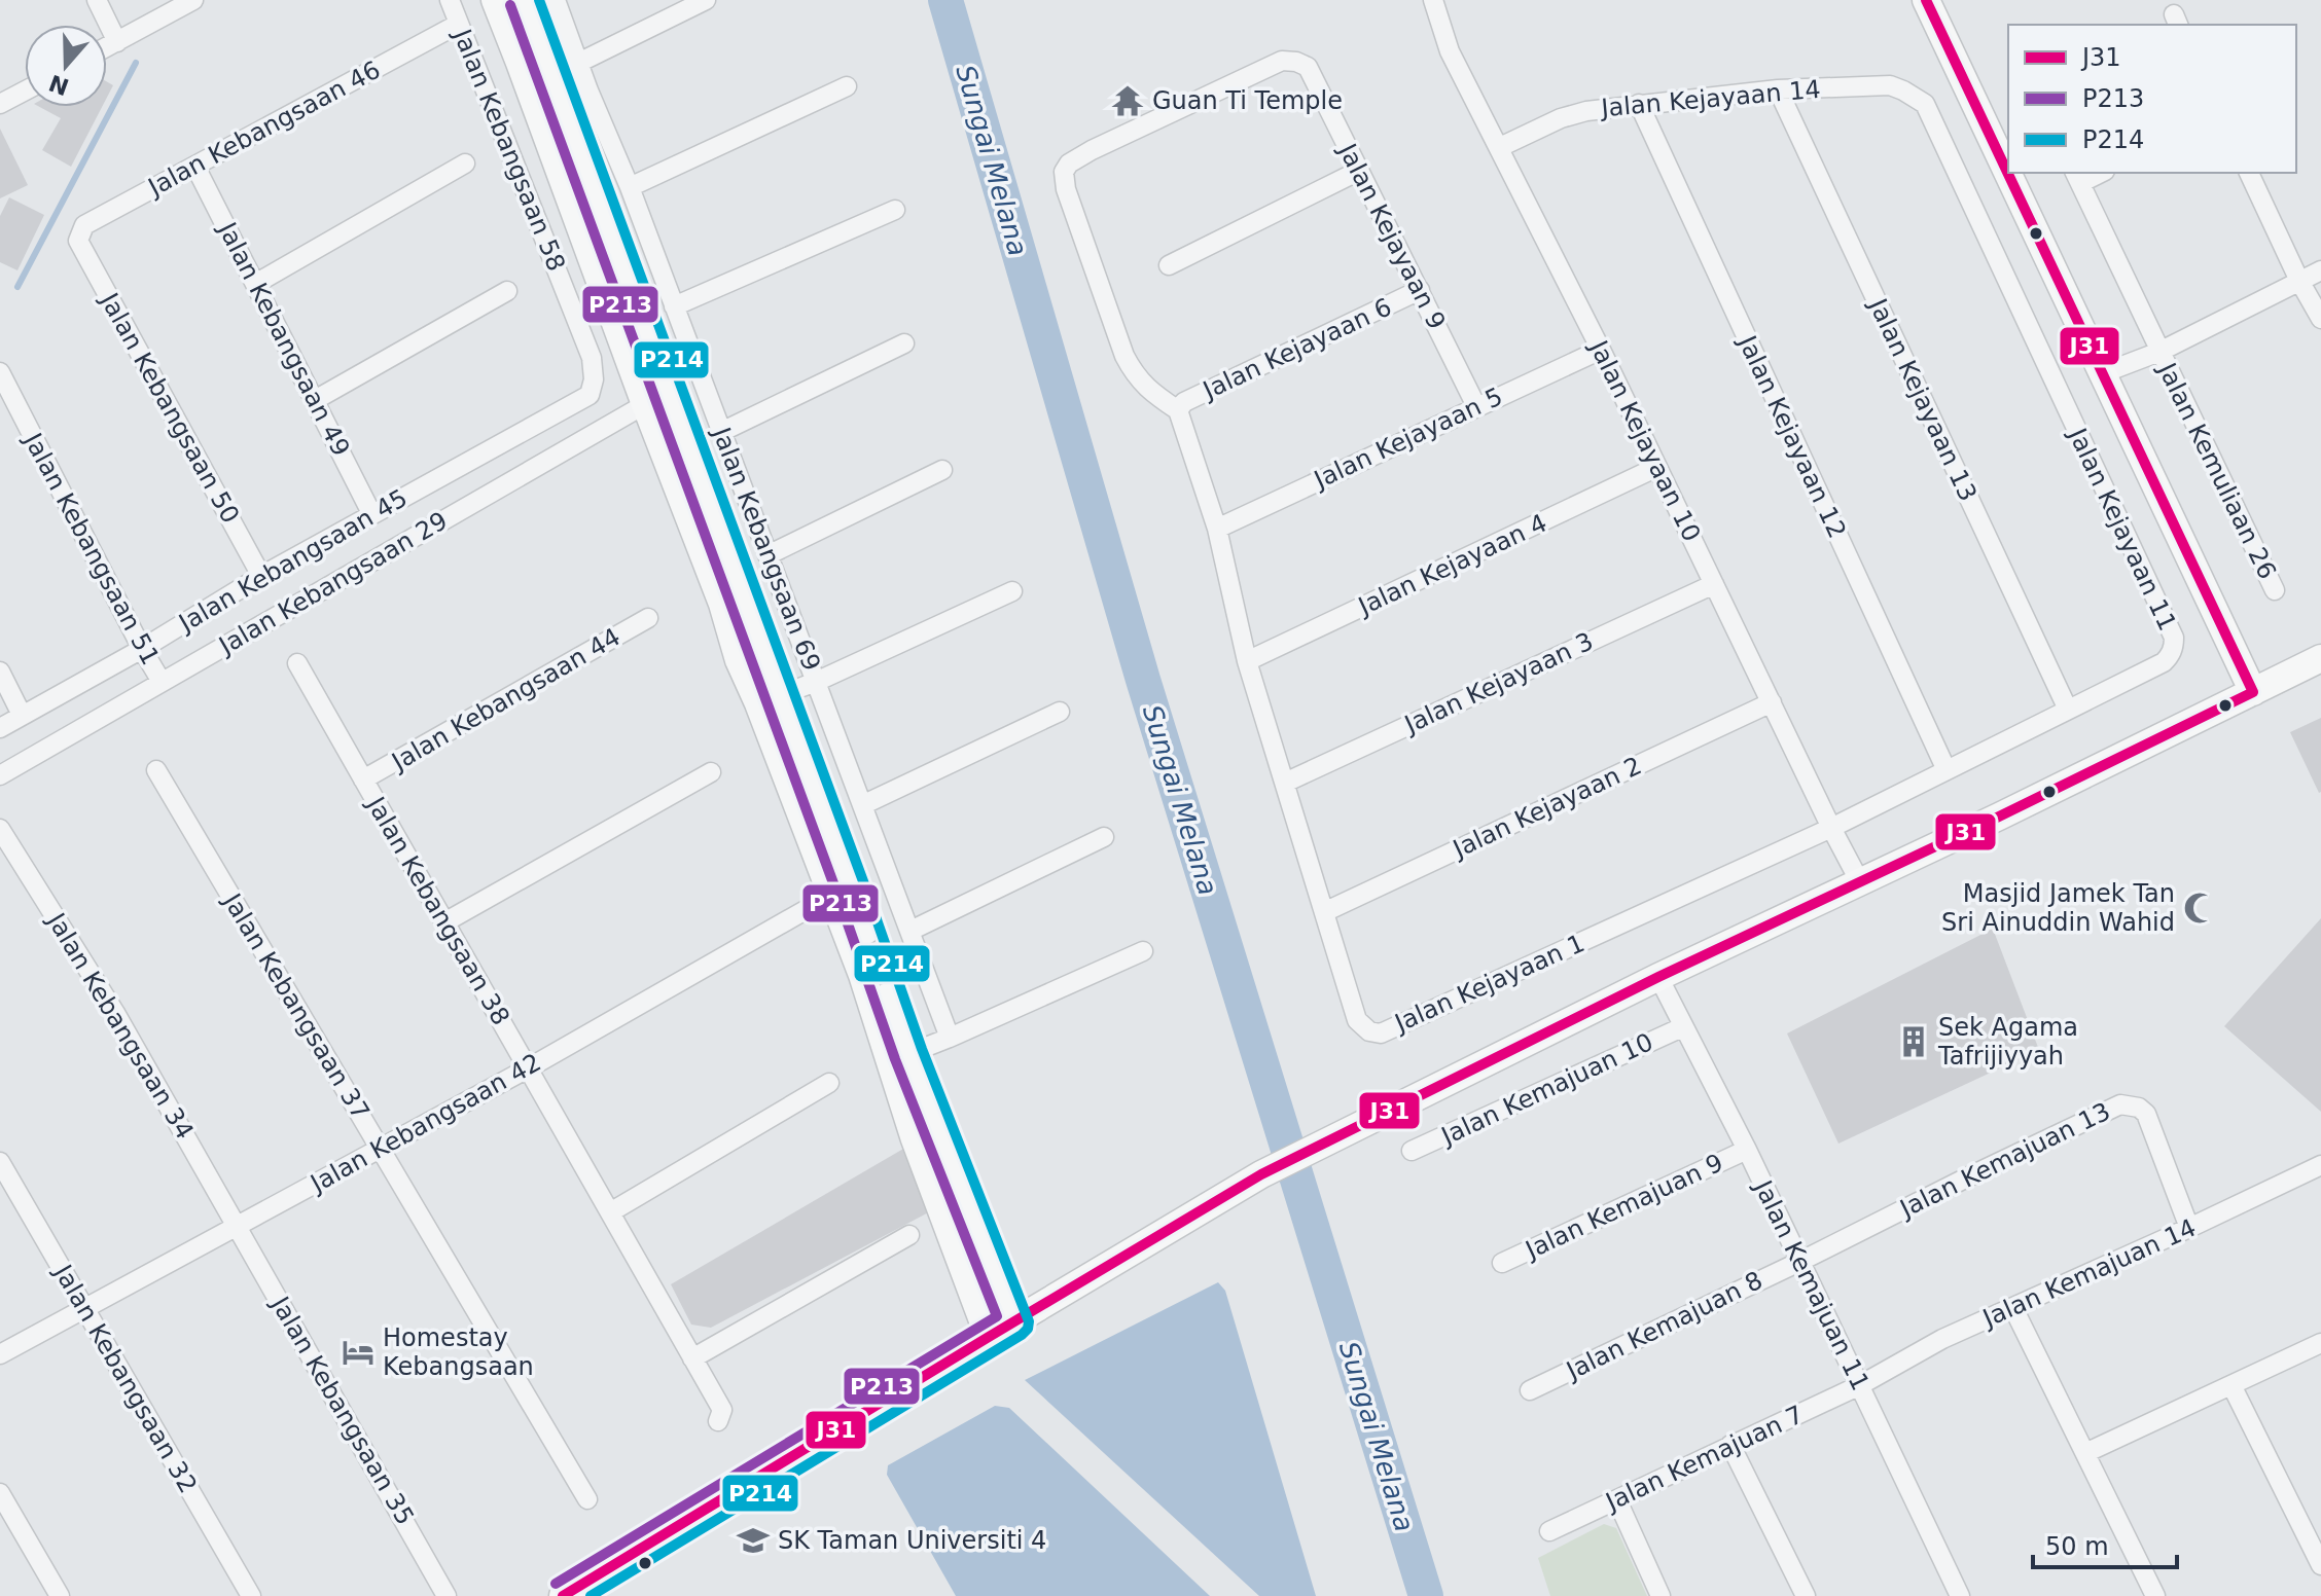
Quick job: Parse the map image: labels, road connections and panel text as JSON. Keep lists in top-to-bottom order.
{
  "streets": {
    "street": [
      "Jalan Kejayaan 14",
      "Jalan Kebangsaan 46",
      "Jalan Kebangsaan 58",
      "Jalan Kejayaan 9",
      "Jalan Kebangsaan 49",
      "Jalan Kejayaan 6",
      "Jalan Kejayaan 13",
      "Jalan Kebangsaan 50",
      "Jalan Kejayaan 12",
      "Jalan Kejayaan 5",
      "Jalan Kejayaan 10",
      "Jalan Kemuliaan 26",
      "Jalan Kejayaan 11",
      "Jalan Kebangsaan 51",
      "Jalan Kebangsaan 69",
      "Jalan Kebangsaan 45",
      "Jalan Kejayaan 4",
      "Jalan Kebangsaan 29",
      "Jalan Kejayaan 3",
      "Jalan Kebangsaan 44",
      "Jalan Kejayaan 2",
      "Jalan Kebangsaan 38",
      "Jalan Kejayaan 1",
      "Jalan Kebangsaan 37",
      "Jalan Kebangsaan 34",
      "Jalan Kemajuan 10",
      "Jalan Kebangsaan 42",
      "Jalan Kemajuan 13",
      "Jalan Kemajuan 9",
      "Jalan Kemajuan 14",
      "Jalan Kemajuan 11",
      "Jalan Kemajuan 8",
      "Jalan Kebangsaan 32",
      "Jalan Kebangsaan 35",
      "Jalan Kemajuan 7"
    ]
  },
  "crossings": [
    ["Jalan Kejayaan 14", "Jalan Kejayaan 13"],
    ["Jalan Kejayaan 14", "Jalan Kejayaan 12"],
    ["Jalan Kejayaan 14", "Jalan Kejayaan 10"],
    ["Jalan Kejayaan 14", "Jalan Kejayaan 11"],
    ["Jalan Kebangsaan 46", "Jalan Kebangsaan 58"],
    ["Jalan Kebangsaan 46", "Jalan Kebangsaan 49"],
    ["Jalan Kebangsaan 46", "Jalan Kebangsaan 50"],
    ["Jalan Kebangsaan 58", "Jalan Kebangsaan 45"],
    ["Jalan Kejayaan 9", "Jalan Kejayaan 6"],
    ["Jalan Kejayaan 9", "Jalan Kejayaan 5"],
    ["Jalan Kebangsaan 49", "Jalan Kebangsaan 45"],
    ["Jalan Kejayaan 13", "Jalan Kejayaan 11"],
    ["Jalan Kebangsaan 50", "Jalan Kebangsaan 45"],
    ["Jalan Kejayaan 12", "Jalan Kejayaan 11"],
    ["Jalan Kejayaan 5", "Jalan Kejayaan 10"],
    ["Jalan Kejayaan 5", "Jalan Kejayaan 1"],
    ["Jalan Kejayaan 10", "Jalan Kejayaan 11"],
    ["Jalan Kejayaan 10", "Jalan Kejayaan 4"],
    ["Jalan Kejayaan 10", "Jalan Kejayaan 3"],
    ["Jalan Kejayaan 10", "Jalan Kejayaan 2"],
    ["Jalan Kejayaan 10", "Jalan Kejayaan 1"],
    ["Jalan Kejayaan 11", "Jalan Kejayaan 1"],
    ["Jalan Kebangsaan 51", "Jalan Kebangsaan 45"],
    ["Jalan Kebangsaan 51", "Jalan Kebangsaan 29"],
    ["Jalan Kejayaan 4", "Jalan Kejayaan 1"],
    ["Jalan Kejayaan 3", "Jalan Kejayaan 1"],
    ["Jalan Kebangsaan 44", "Jalan Kebangsaan 38"],
    ["Jalan Kejayaan 2", "Jalan Kejayaan 1"],
    ["Jalan Kebangsaan 38", "Jalan Kebangsaan 42"],
    ["Jalan Kebangsaan 37", "Jalan Kebangsaan 42"],
    ["Jalan Kebangsaan 34", "Jalan Kebangsaan 42"],
    ["Jalan Kebangsaan 34", "Jalan Kebangsaan 35"],
    ["Jalan Kemajuan 10", "Jalan Kemajuan 11"],
    ["Jalan Kebangsaan 42", "Jalan Kebangsaan 32"],
    ["Jalan Kebangsaan 42", "Jalan Kebangsaan 35"],
    ["Jalan Kemajuan 13", "Jalan Kemajuan 14"],
    ["Jalan Kemajuan 13", "Jalan Kemajuan 11"],
    ["Jalan Kemajuan 13", "Jalan Kemajuan 8"],
    ["Jalan Kemajuan 9", "Jalan Kemajuan 11"],
    ["Jalan Kemajuan 14", "Jalan Kemajuan 11"],
    ["Jalan Kemajuan 14", "Jalan Kemajuan 7"],
    ["Jalan Kemajuan 11", "Jalan Kemajuan 8"],
    ["Jalan Kemajuan 11", "Jalan Kemajuan 7"]
  ],
  "water": ["Sungai Melana"],
  "places": {
    "temple": ["Guan Ti Temple"],
    "mosque": ["Masjid Jamek Tan Sri Ainuddin Wahid"],
    "building": ["Sek Agama Tafrijiyyah"],
    "hotel": ["Homestay Kebangsaan"],
    "school or university": ["SK Taman Universiti 4"]
  },
  "lines": ["transit line J31", "transit line P214", "transit line P213"],
  "legend": ["J31", "P213", "P214"],
  "scale_bar": "50 m",
  "north": "bottom"
}
